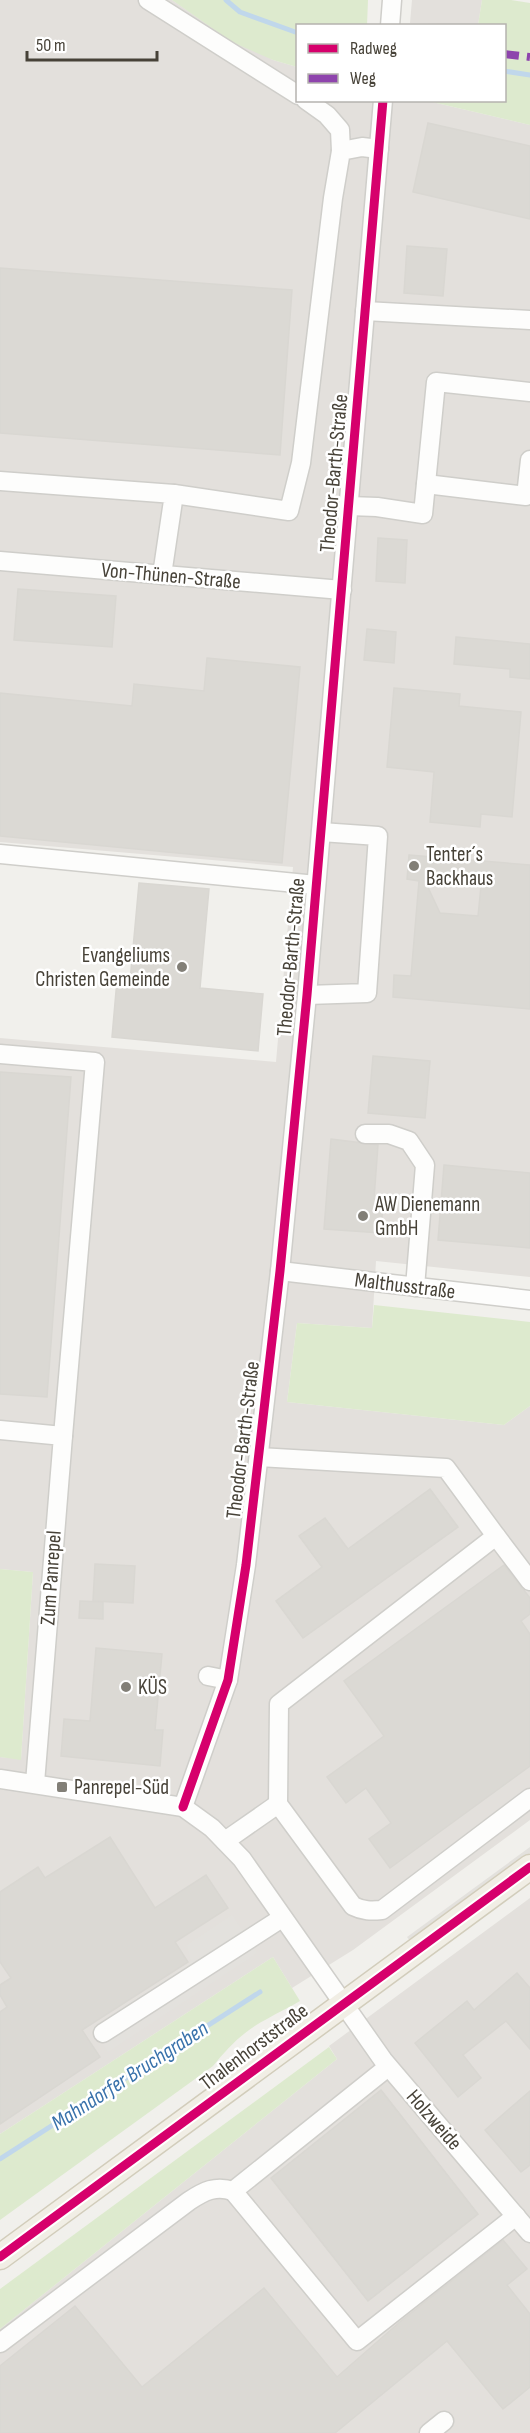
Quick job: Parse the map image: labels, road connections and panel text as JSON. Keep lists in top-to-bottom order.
{
  "streets": {
    "main road": ["Thalenhorststraße"],
    "street": [
      "Theodor-Barth-Straße",
      "Von-Thünen-Straße",
      "Malthusstraße",
      "Zum Panrepel",
      "Holzweide"
    ]
  },
  "crossings": [
    ["Theodor-Barth-Straße", "Von-Thünen-Straße"],
    ["Theodor-Barth-Straße", "Malthusstraße"],
    ["Thalenhorststraße", "Holzweide"]
  ],
  "water": ["Mahndorfer Bruchgraben"],
  "places": {
    "other": [
      "Tenter´s Backhaus",
      "Evangeliums Christen Gemeinde",
      "AW Dienemann GmbH",
      "KÜS"
    ],
    "transit": ["Panrepel-Süd"]
  },
  "legend": ["Radweg", "Weg"],
  "scale_bar": "50 m"
}
